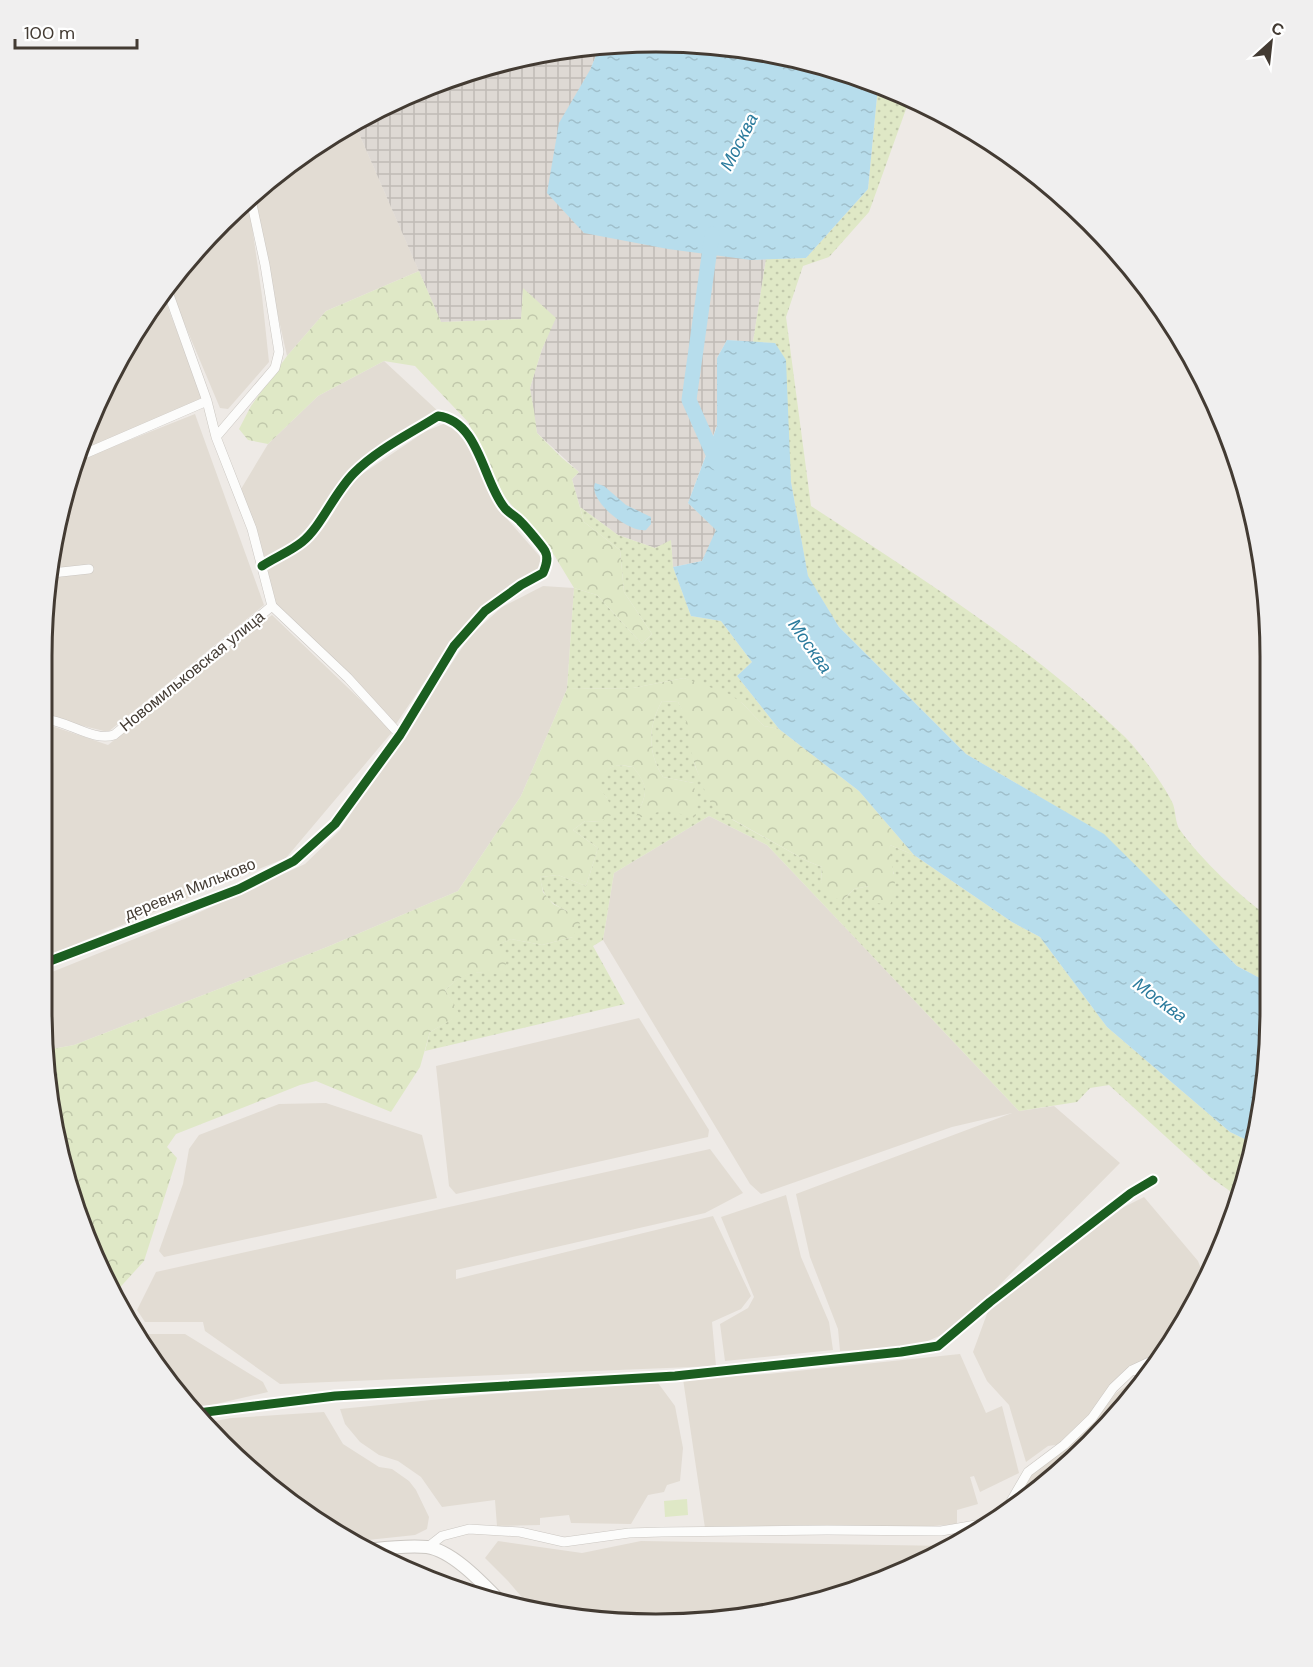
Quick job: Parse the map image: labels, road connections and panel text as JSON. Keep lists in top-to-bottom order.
{
  "streets": {
    "street": ["Новомильковская улица", "деревня Мильково"]
  },
  "water": ["Москва"],
  "scale_bar": "100 m",
  "north": "top right"
}
